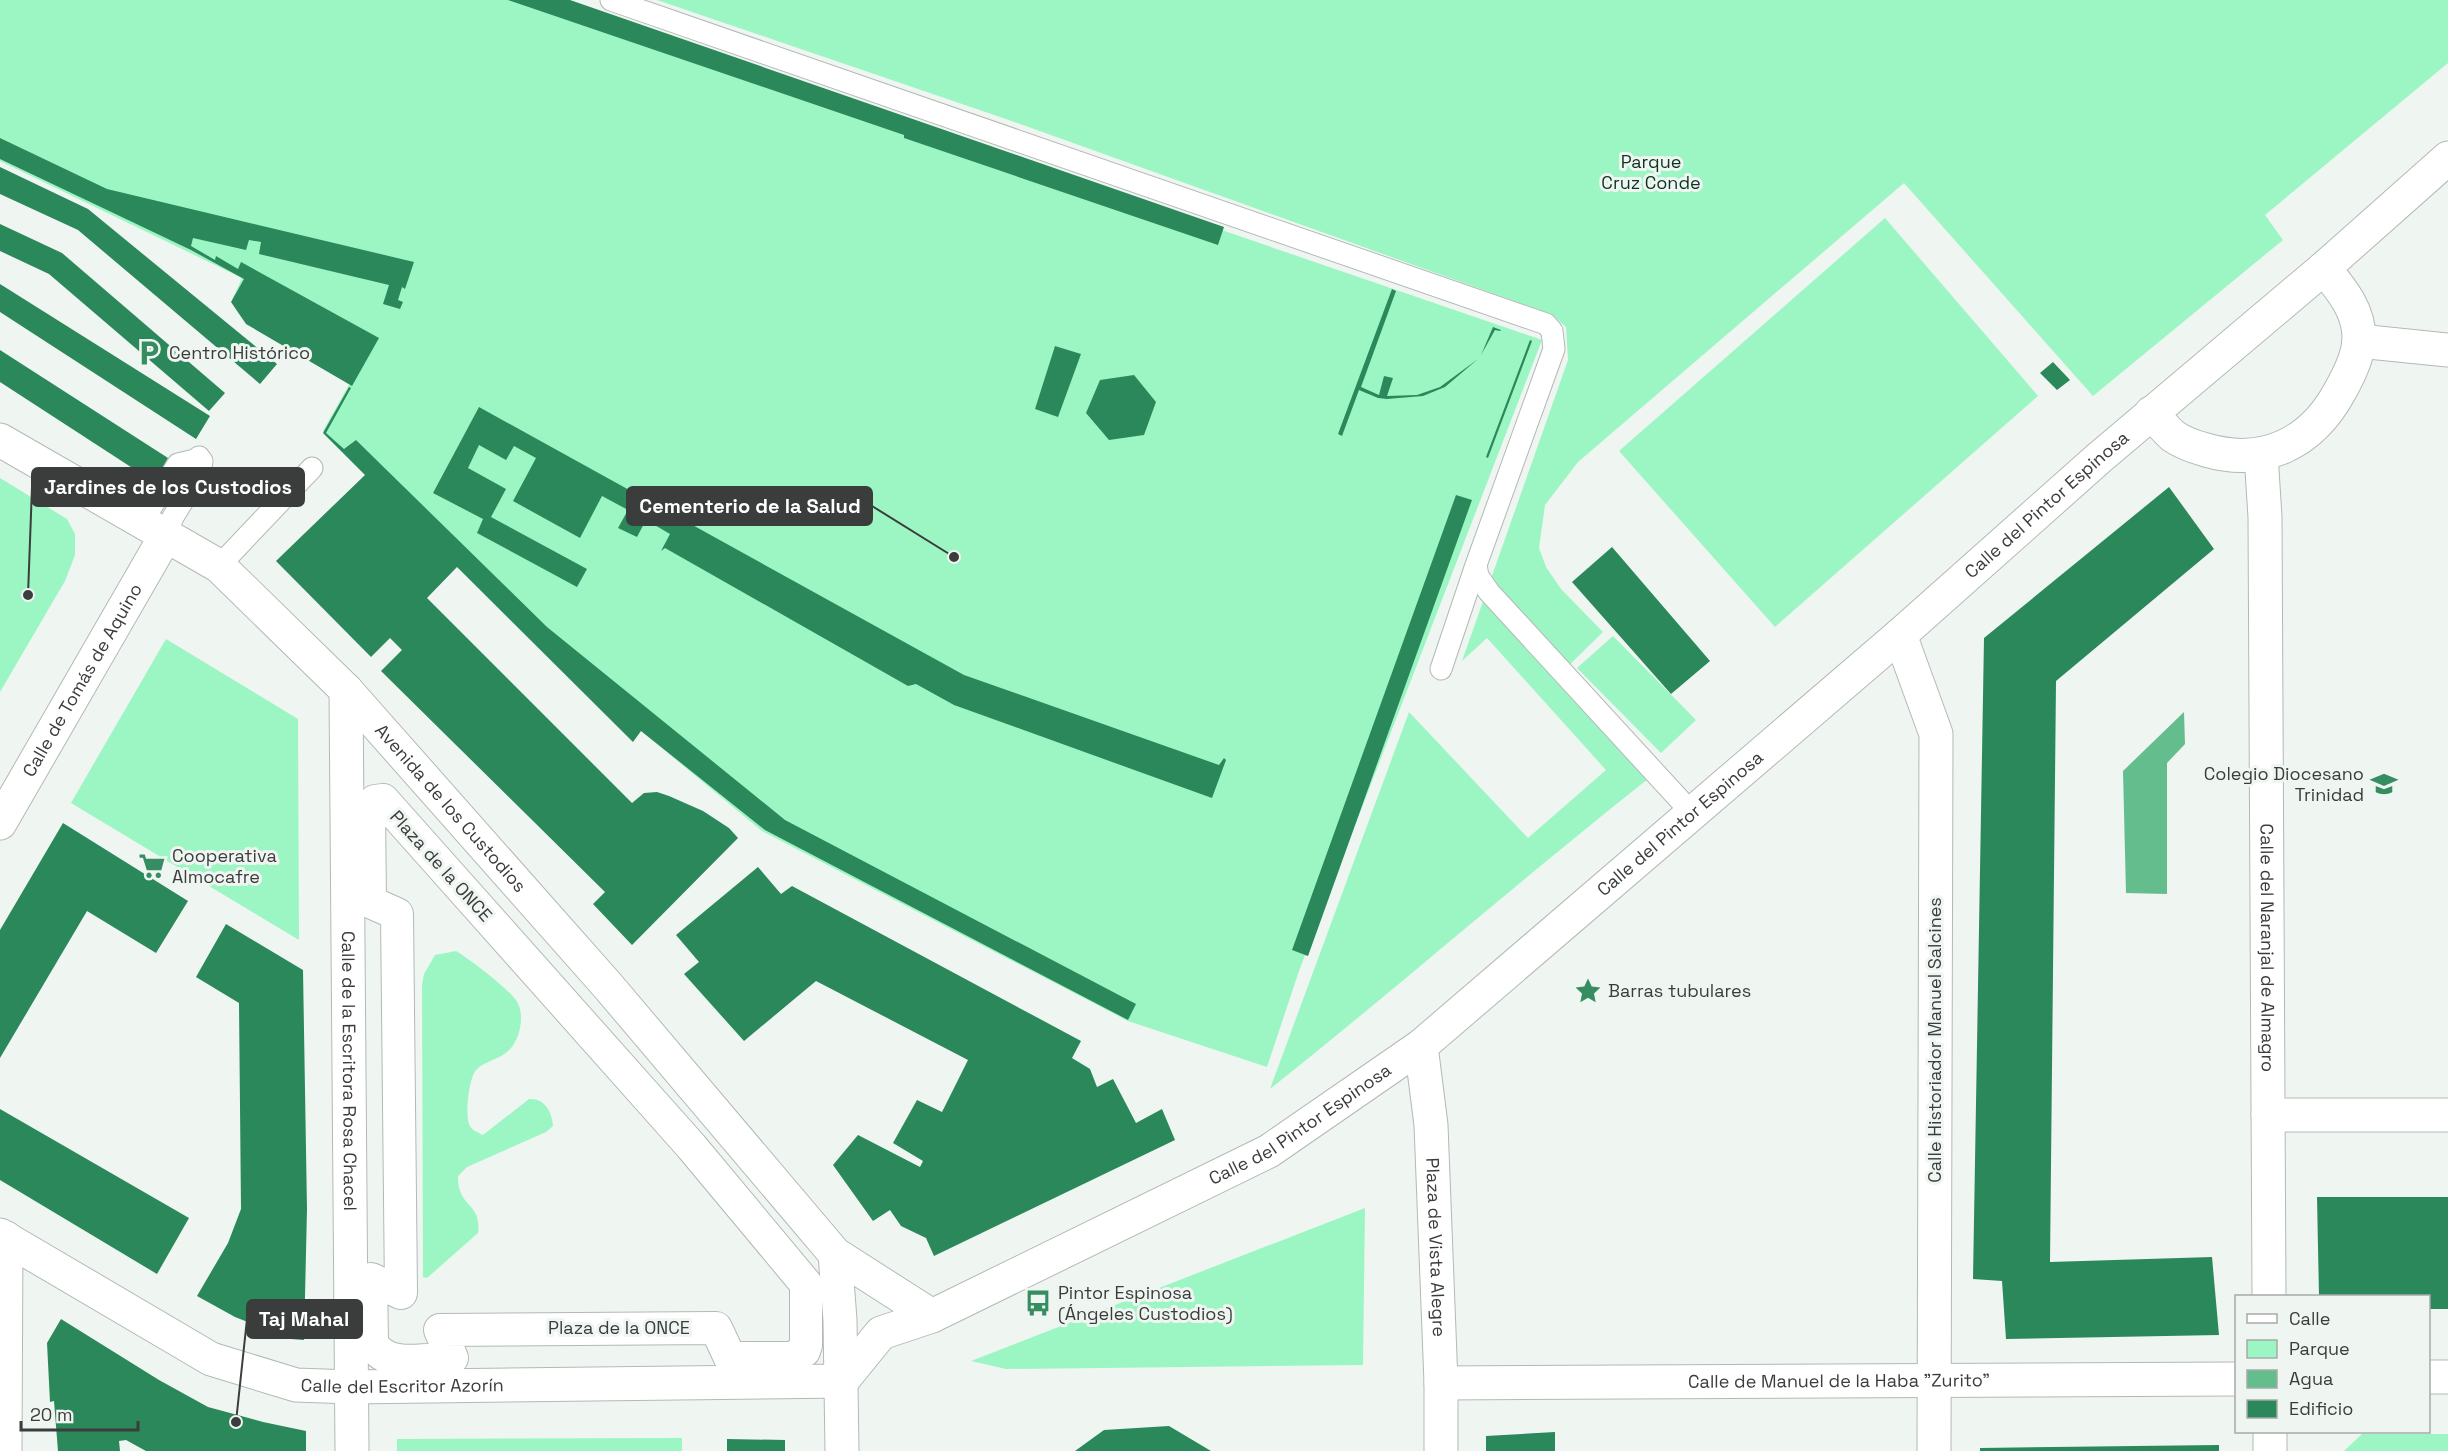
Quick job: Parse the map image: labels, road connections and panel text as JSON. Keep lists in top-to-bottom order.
{
  "streets": {
    "street": [
      "Calle del Pintor Espinosa",
      "Calle de Tomás de Aquino",
      "Avenida de los Custodios",
      "Plaza de la ONCE",
      "Calle del Naranjal de Almagro",
      "Calle Historiador Manuel Salcines",
      "Calle de la Escritora Rosa Chacel",
      "Plaza de Vista Alegre",
      "Calle de Manuel de la Haba \"Zurito\"",
      "Calle del Escritor Azorín"
    ]
  },
  "crossings": [
    ["Calle del Pintor Espinosa", "Avenida de los Custodios"],
    ["Calle del Pintor Espinosa", "Calle Historiador Manuel Salcines"],
    ["Calle del Pintor Espinosa", "Plaza de Vista Alegre"],
    ["Calle del Pintor Espinosa", "Calle del Escritor Azorín"],
    ["Calle de Tomás de Aquino", "Avenida de los Custodios"],
    ["Avenida de los Custodios", "Calle de la Escritora Rosa Chacel"],
    ["Calle Historiador Manuel Salcines", "Calle de Manuel de la Haba \"Zurito\""],
    ["Calle de la Escritora Rosa Chacel", "Calle del Escritor Azorín"],
    ["Plaza de Vista Alegre", "Calle de Manuel de la Haba \"Zurito\""]
  ],
  "parks": ["Parque Cruz Conde"],
  "places": {
    "parking": ["Centro Histórico"],
    "other": ["Cementerio de la Salud", "Jardines de los Custodios", "Taj Mahal"],
    "school or university": ["Colegio Diocesano Trinidad"],
    "supermarket": ["Cooperativa Almocafre"],
    "place": ["Barras tubulares"],
    "bus stop": ["Pintor Espinosa (Ángeles Custodios)"]
  },
  "legend": [
    "Calle",
    "Parque",
    "Agua",
    "Edificio"
  ],
  "scale_bar": "20 m"
}
